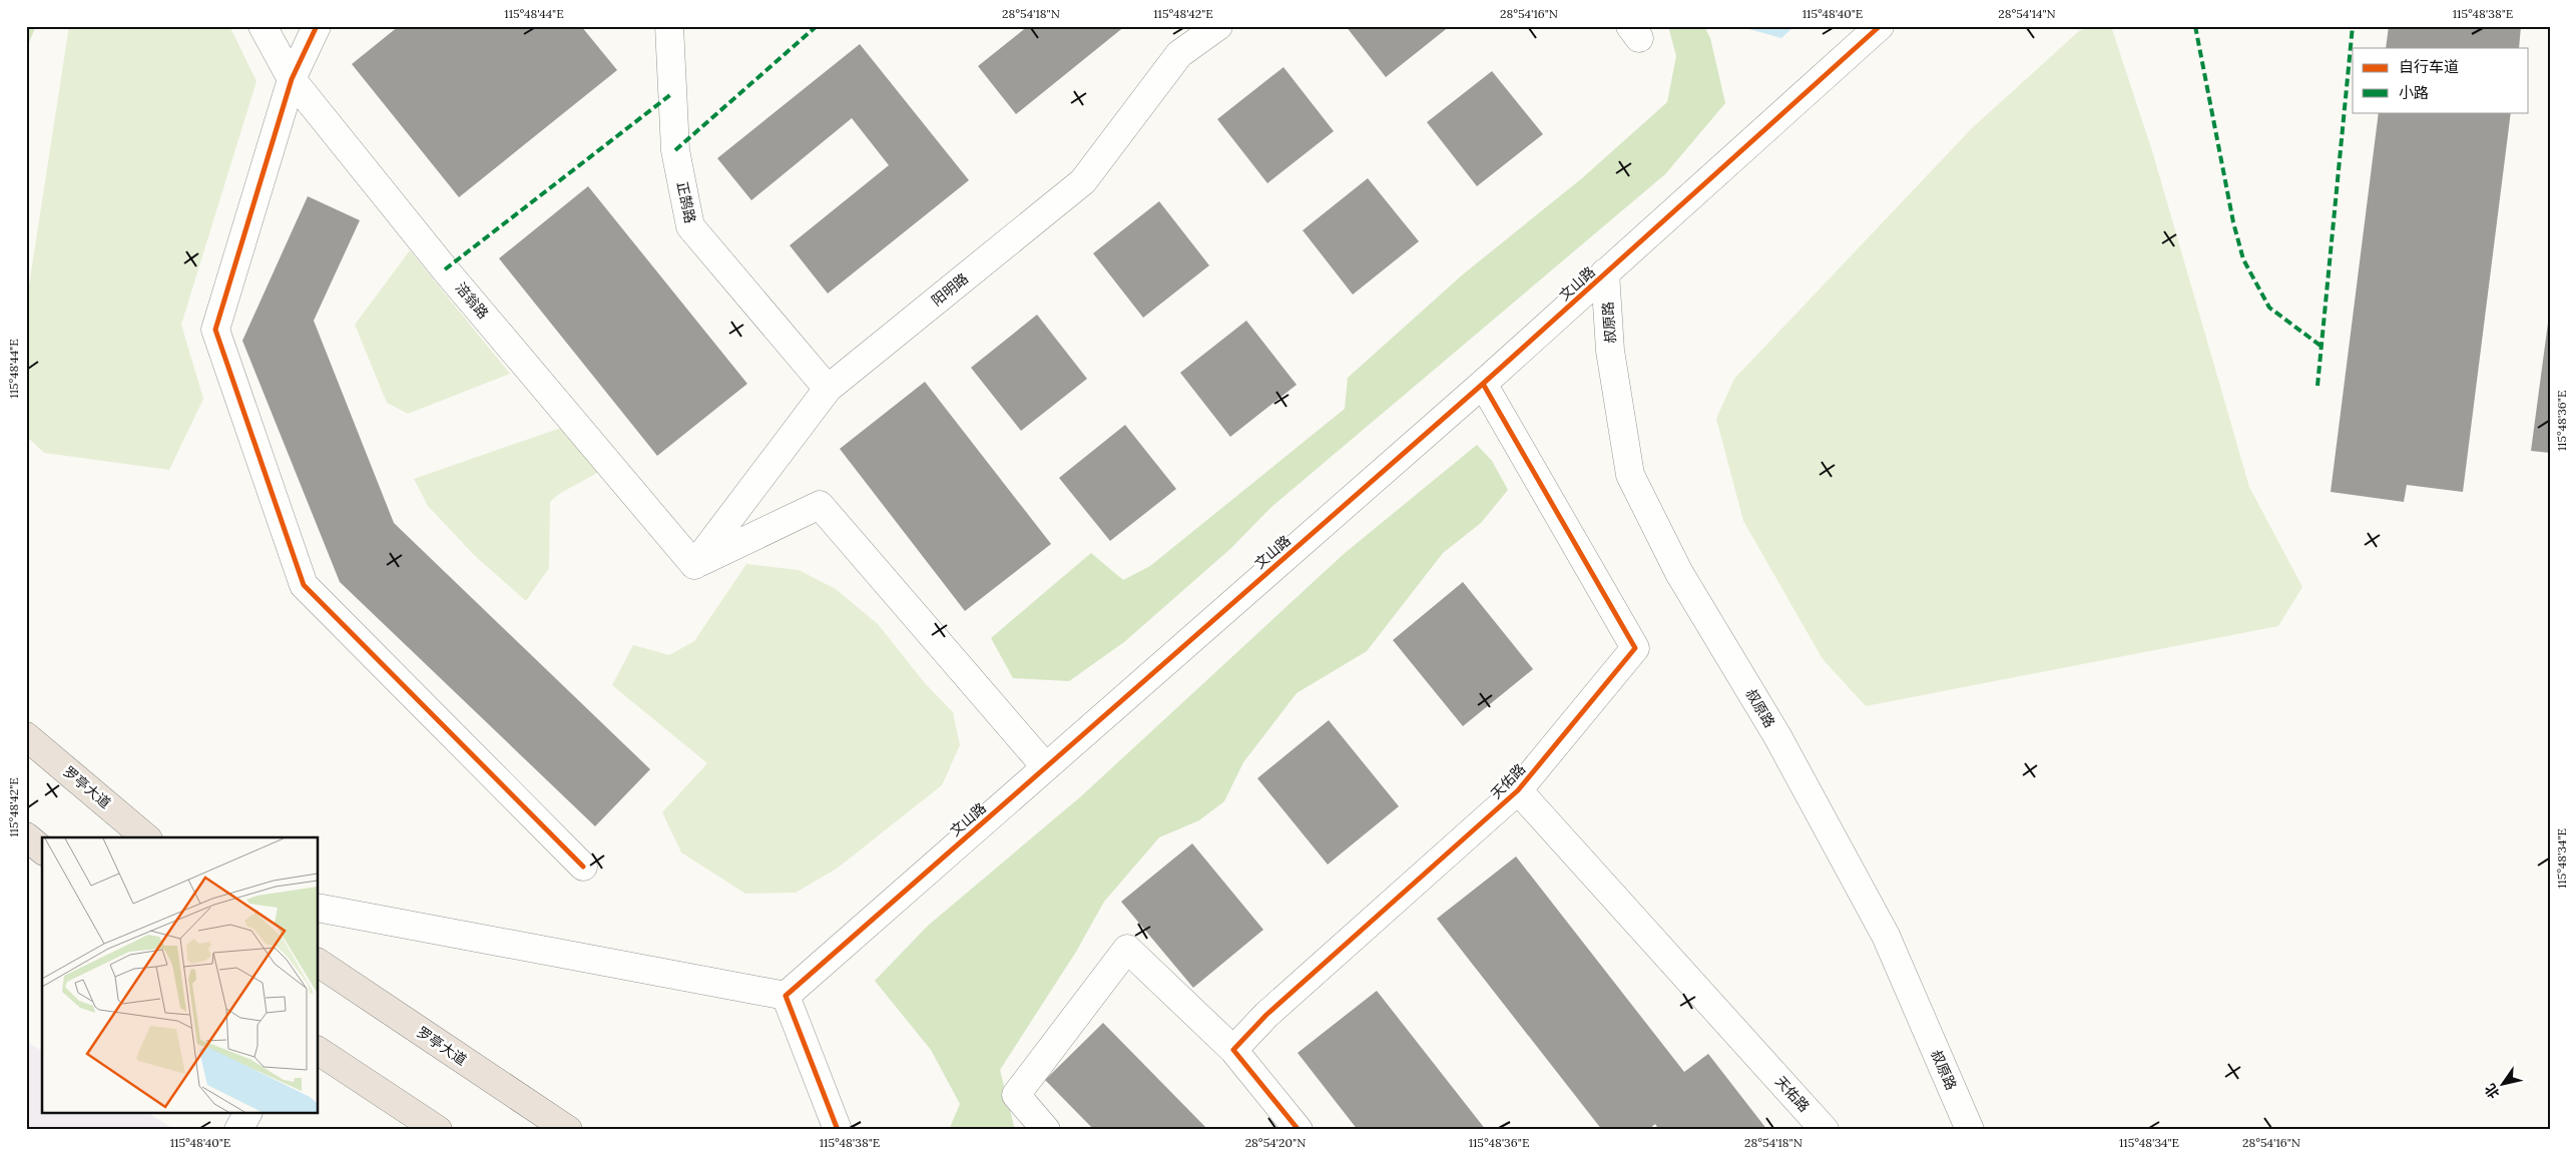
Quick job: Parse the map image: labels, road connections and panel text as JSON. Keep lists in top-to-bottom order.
{
  "streets": {
    "highway": ["罗亭大道"],
    "street": [
      "正鹄路",
      "文山路",
      "阳明路",
      "涪翁路",
      "叔原路",
      "天佑路"
    ]
  },
  "crossings": [
    ["正鹄路", "阳明路"],
    ["文山路", "叔原路"],
    ["文山路", "天佑路"],
    ["阳明路", "涪翁路"]
  ],
  "legend": ["自行车道", "小路"],
  "north": "bottom left",
  "coordinates": [
    "115°48'44\"E",
    "28°54'18\"N",
    "115°48'42\"E",
    "28°54'16\"N",
    "115°48'40\"E",
    "28°54'14\"N",
    "115°48'38\"E",
    "115°48'36\"E",
    "115°48'34\"E",
    "28°54'20\"N"
  ]
}
